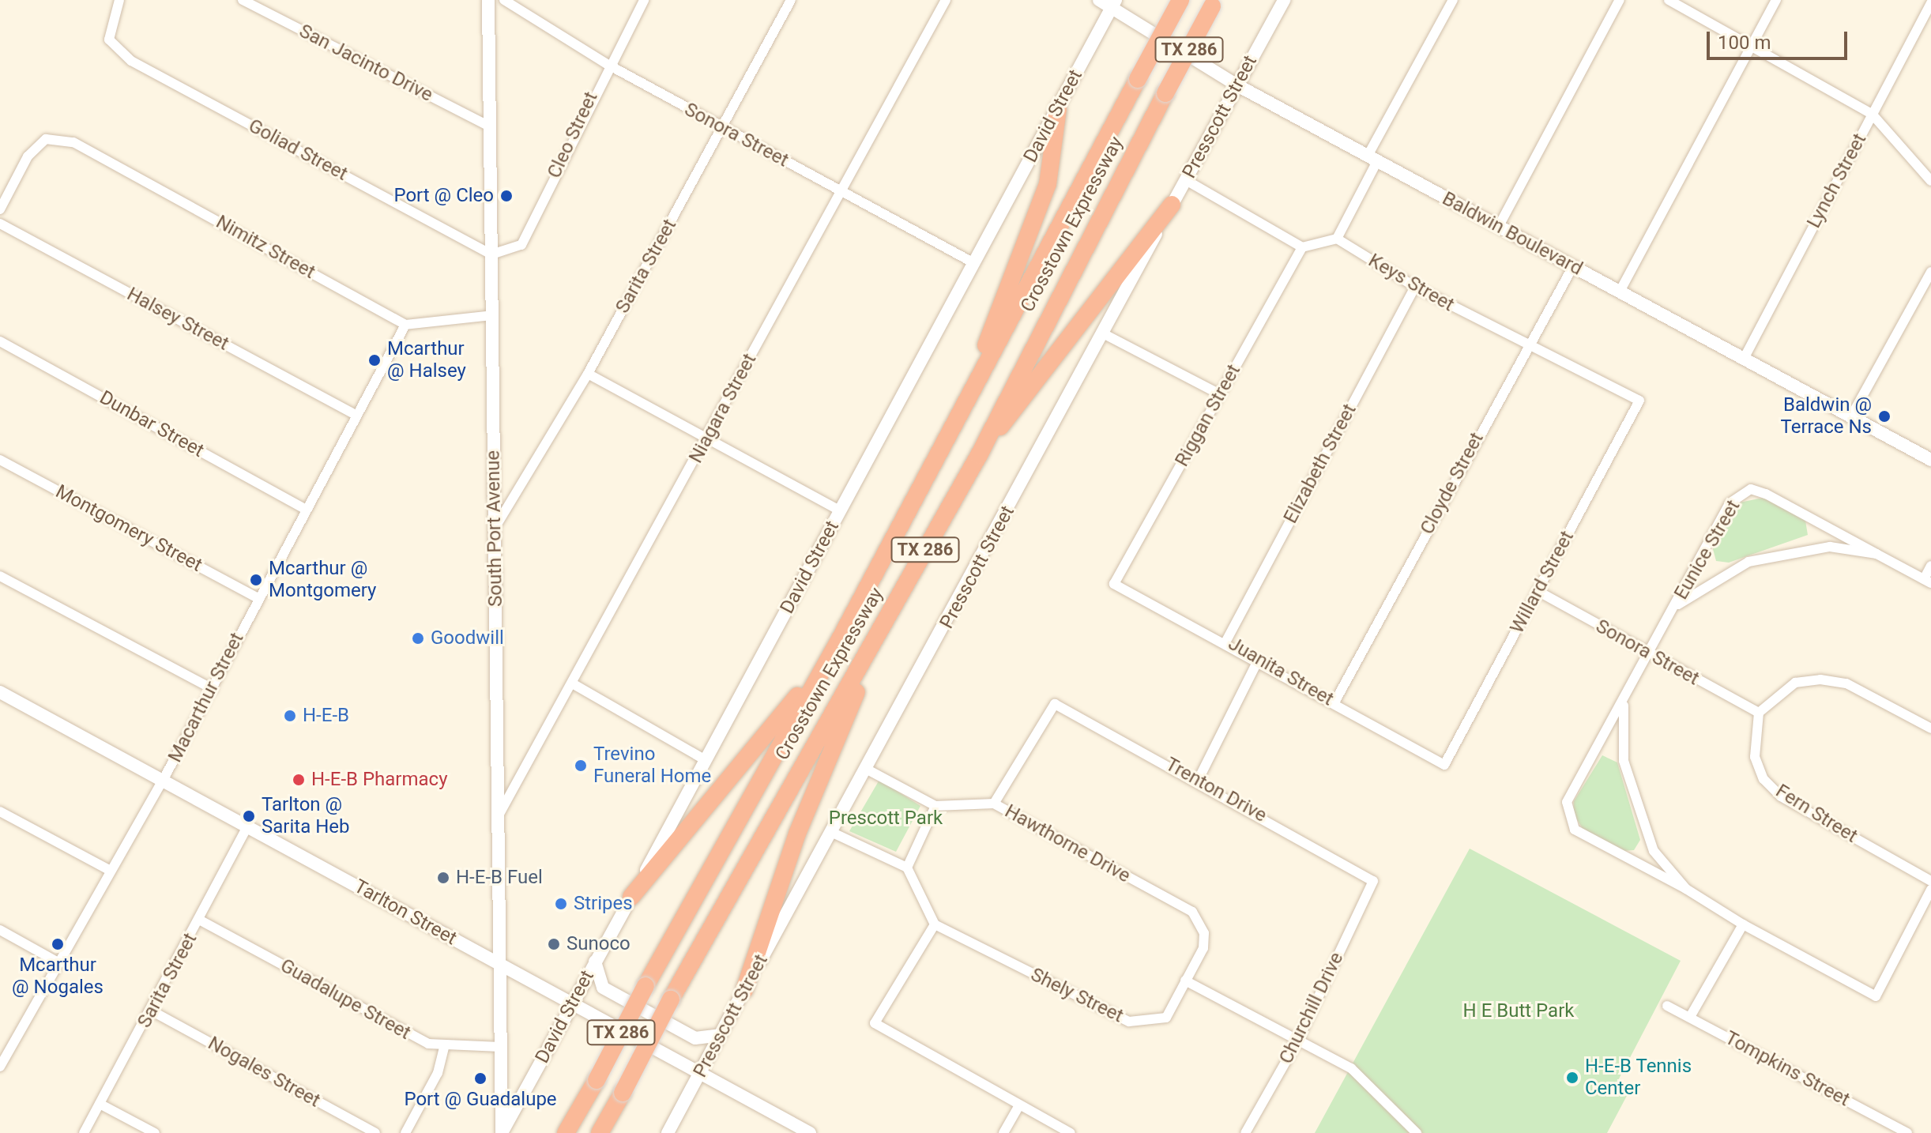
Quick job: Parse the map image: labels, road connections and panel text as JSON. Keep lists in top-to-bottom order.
{
  "streets": {
    "highway": ["TX 286", "Crosstown Expressway"],
    "main road": [
      "David Street",
      "Presscott Street",
      "Baldwin Boulevard",
      "South Port Avenue",
      "Tarlton Street"
    ],
    "street": [
      "San Jacinto Drive",
      "Cleo Street",
      "Sonora Street",
      "Goliad Street",
      "Lynch Street",
      "Nimitz Street",
      "Sarita Street",
      "Keys Street",
      "Halsey Street",
      "Niagara Street",
      "Riggan Street",
      "Dunbar Street",
      "Elizabeth Street",
      "Cloyde Street",
      "Montgomery Street",
      "Eunice Street",
      "Willard Street",
      "Juanita Street",
      "Macarthur Street",
      "Trenton Drive",
      "Fern Street",
      "Hawthorne Drive",
      "Shely Street",
      "Guadalupe Street",
      "Churchill Drive",
      "Tompkins Street",
      "Nogales Street"
    ]
  },
  "crossings": [
    ["San Jacinto Drive", "South Port Avenue"],
    ["David Street", "Sonora Street"],
    ["David Street", "Baldwin Boulevard"],
    ["David Street", "South Port Avenue"],
    ["David Street", "Tarlton Street"],
    ["Presscott Street", "Baldwin Boulevard"],
    ["Presscott Street", "Tarlton Street"],
    ["Cleo Street", "Sonora Street"],
    ["Cleo Street", "Goliad Street"],
    ["Cleo Street", "South Port Avenue"],
    ["Sonora Street", "Sarita Street"],
    ["Sonora Street", "Niagara Street"],
    ["Sonora Street", "Willard Street"],
    ["Sonora Street", "Fern Street"],
    ["Goliad Street", "South Port Avenue"],
    ["Lynch Street", "Baldwin Boulevard"],
    ["Baldwin Boulevard", "Cloyde Street"],
    ["Nimitz Street", "Macarthur Street"],
    ["Sarita Street", "South Port Avenue"],
    ["Sarita Street", "Tarlton Street"],
    ["Sarita Street", "Guadalupe Street"],
    ["Sarita Street", "Nogales Street"],
    ["Keys Street", "Elizabeth Street"],
    ["Keys Street", "Cloyde Street"],
    ["Keys Street", "Willard Street"],
    ["Halsey Street", "Macarthur Street"],
    ["Niagara Street", "South Port Avenue"],
    ["Riggan Street", "Juanita Street"],
    ["Dunbar Street", "Macarthur Street"],
    ["Elizabeth Street", "Juanita Street"],
    ["Cloyde Street", "Juanita Street"],
    ["Montgomery Street", "Macarthur Street"],
    ["South Port Avenue", "Tarlton Street"],
    ["South Port Avenue", "Guadalupe Street"],
    ["Willard Street", "Juanita Street"],
    ["Macarthur Street", "Tarlton Street"],
    ["Trenton Drive", "Hawthorne Drive"],
    ["Trenton Drive", "Churchill Drive"],
    ["Hawthorne Drive", "Shely Street"]
  ],
  "parks": ["Prescott Park", "H E Butt Park"],
  "places": [
    "Port @ Cleo",
    "Mcarthur @ Halsey",
    "Baldwin @ Terrace Ns",
    "Mcarthur @ Montgomery",
    "Goodwill",
    "H-E-B",
    "Trevino Funeral Home",
    "H-E-B Pharmacy",
    "Tarlton @ Sarita Heb",
    "H-E-B Fuel",
    "Stripes",
    "Mcarthur @ Nogales",
    "Sunoco",
    "H-E-B Tennis Center",
    "Port @ Guadalupe"
  ],
  "scale_bar": "100 m"
}
